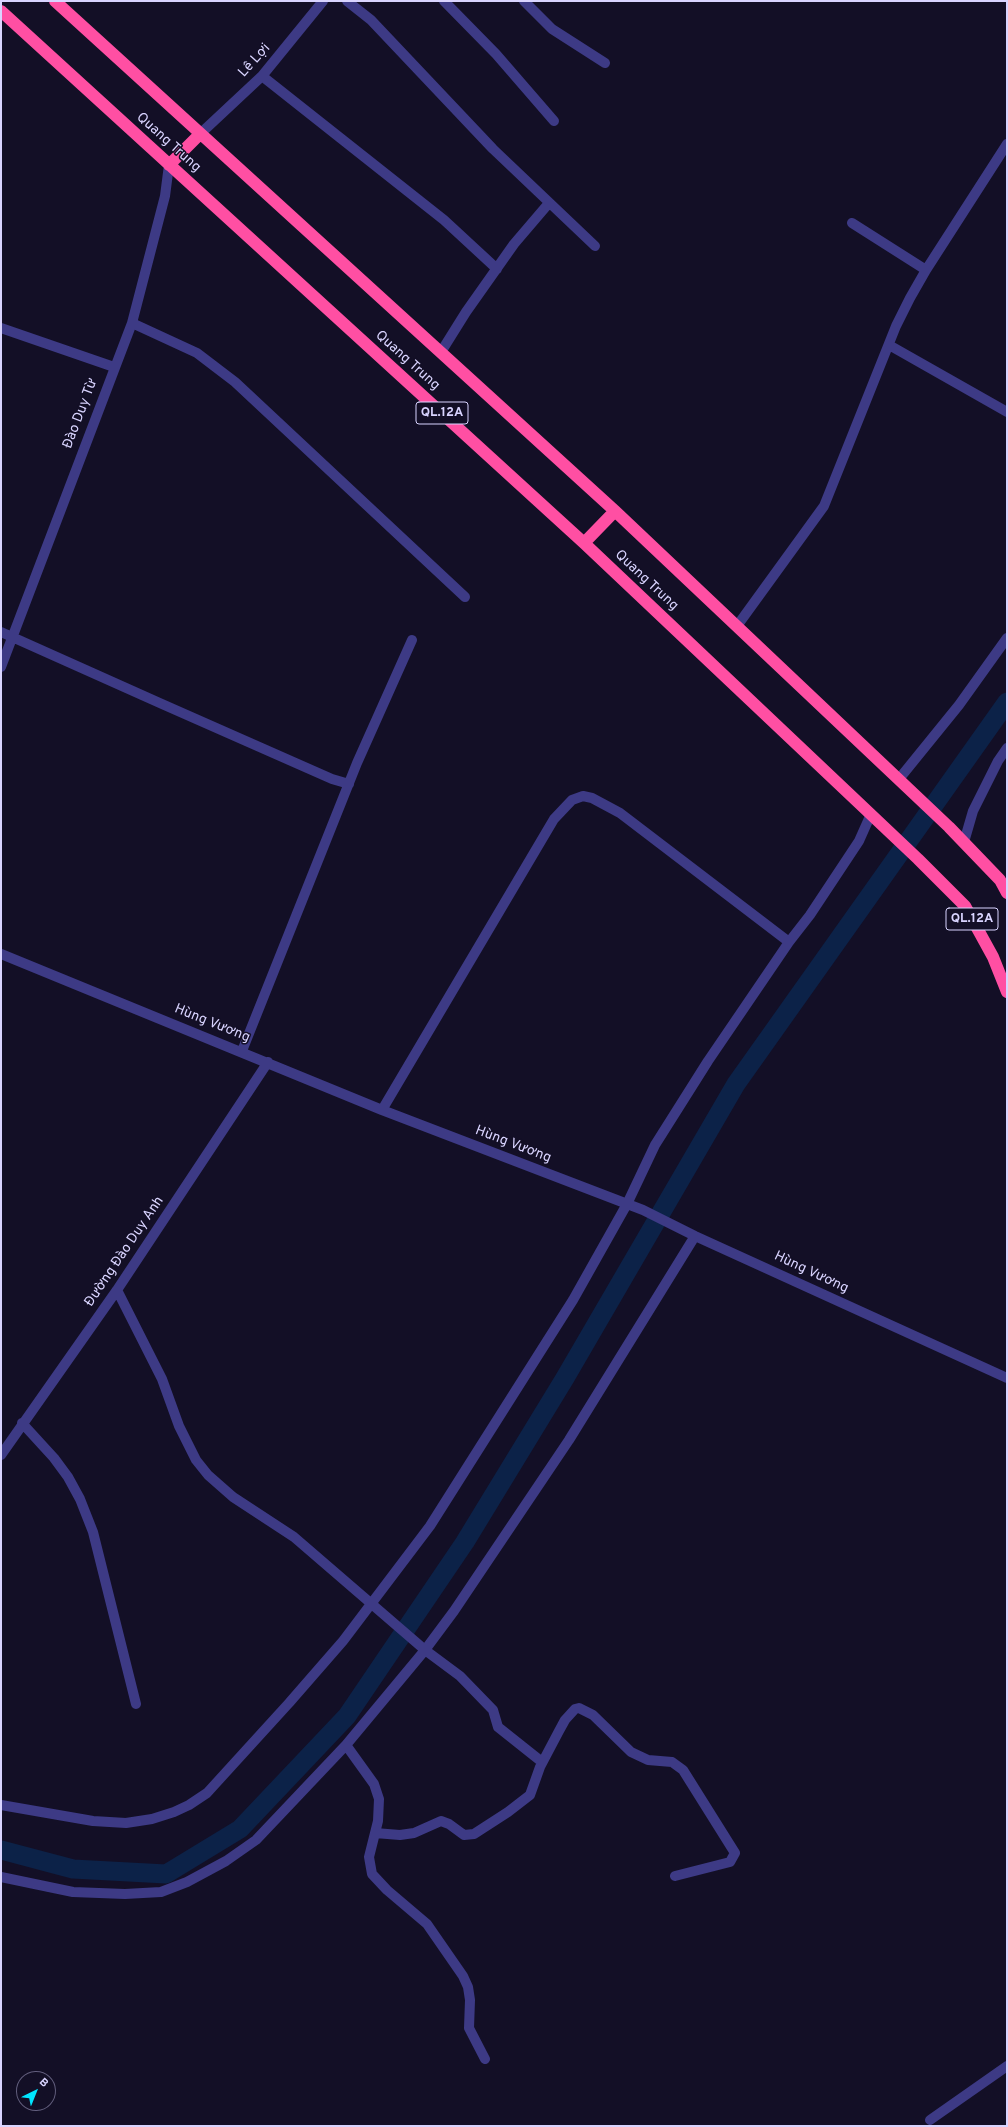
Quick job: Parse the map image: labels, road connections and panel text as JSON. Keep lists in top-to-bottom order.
{
  "streets": {
    "highway": ["Quang Trung", "QL.12A"],
    "street": [
      "Lê Lợi",
      "Đào Duy Từ",
      "Hùng Vương",
      "Đường Đào Duy Anh"
    ]
  },
  "crossings": [
    ["Lê Lợi", "Quang Trung"],
    ["Quang Trung", "QL.12A"],
    ["Quang Trung", "Đào Duy Từ"],
    ["Hùng Vương", "Đường Đào Duy Anh"]
  ],
  "north": "top right"
}
